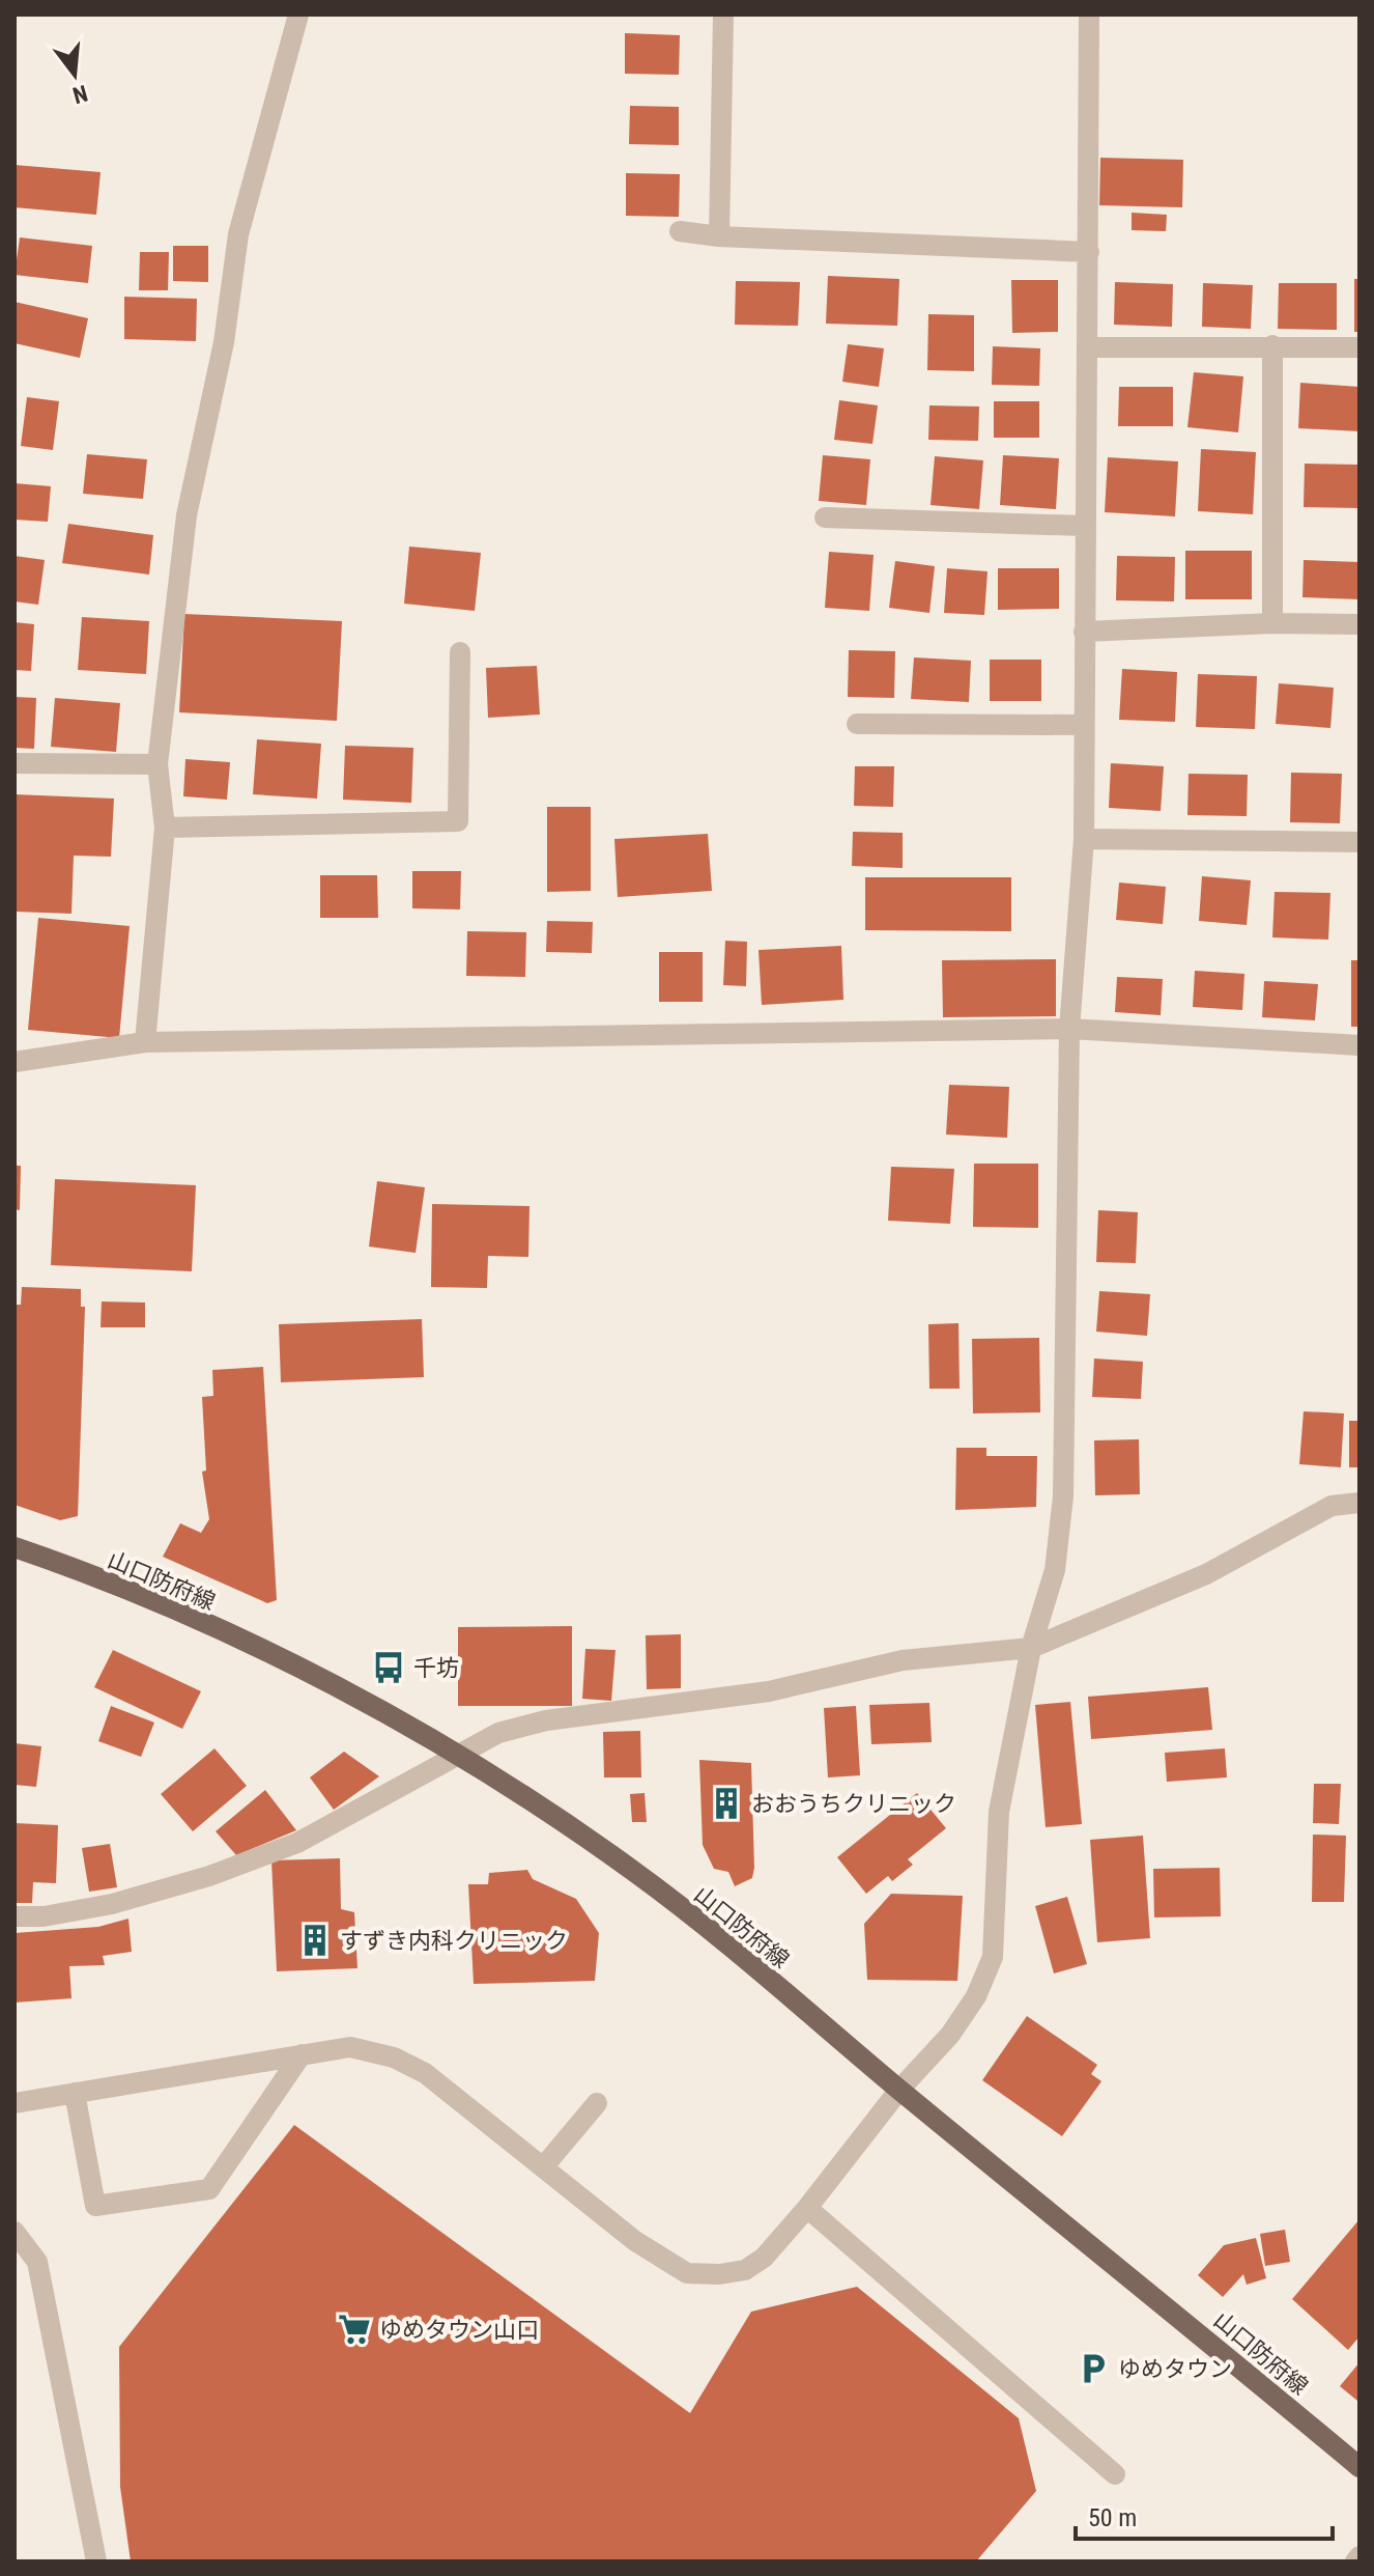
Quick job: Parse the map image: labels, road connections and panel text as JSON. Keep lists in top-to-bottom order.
{
  "streets": {
    "main road": ["山口防府線"]
  },
  "places": {
    "bus stop": ["千坊"],
    "building": ["おおうちクリニック", "すずき内科クリニック"],
    "supermarket": ["ゆめタウン山口"],
    "parking": ["ゆめタウン"]
  },
  "scale_bar": "50 m",
  "north": "bottom"
}
